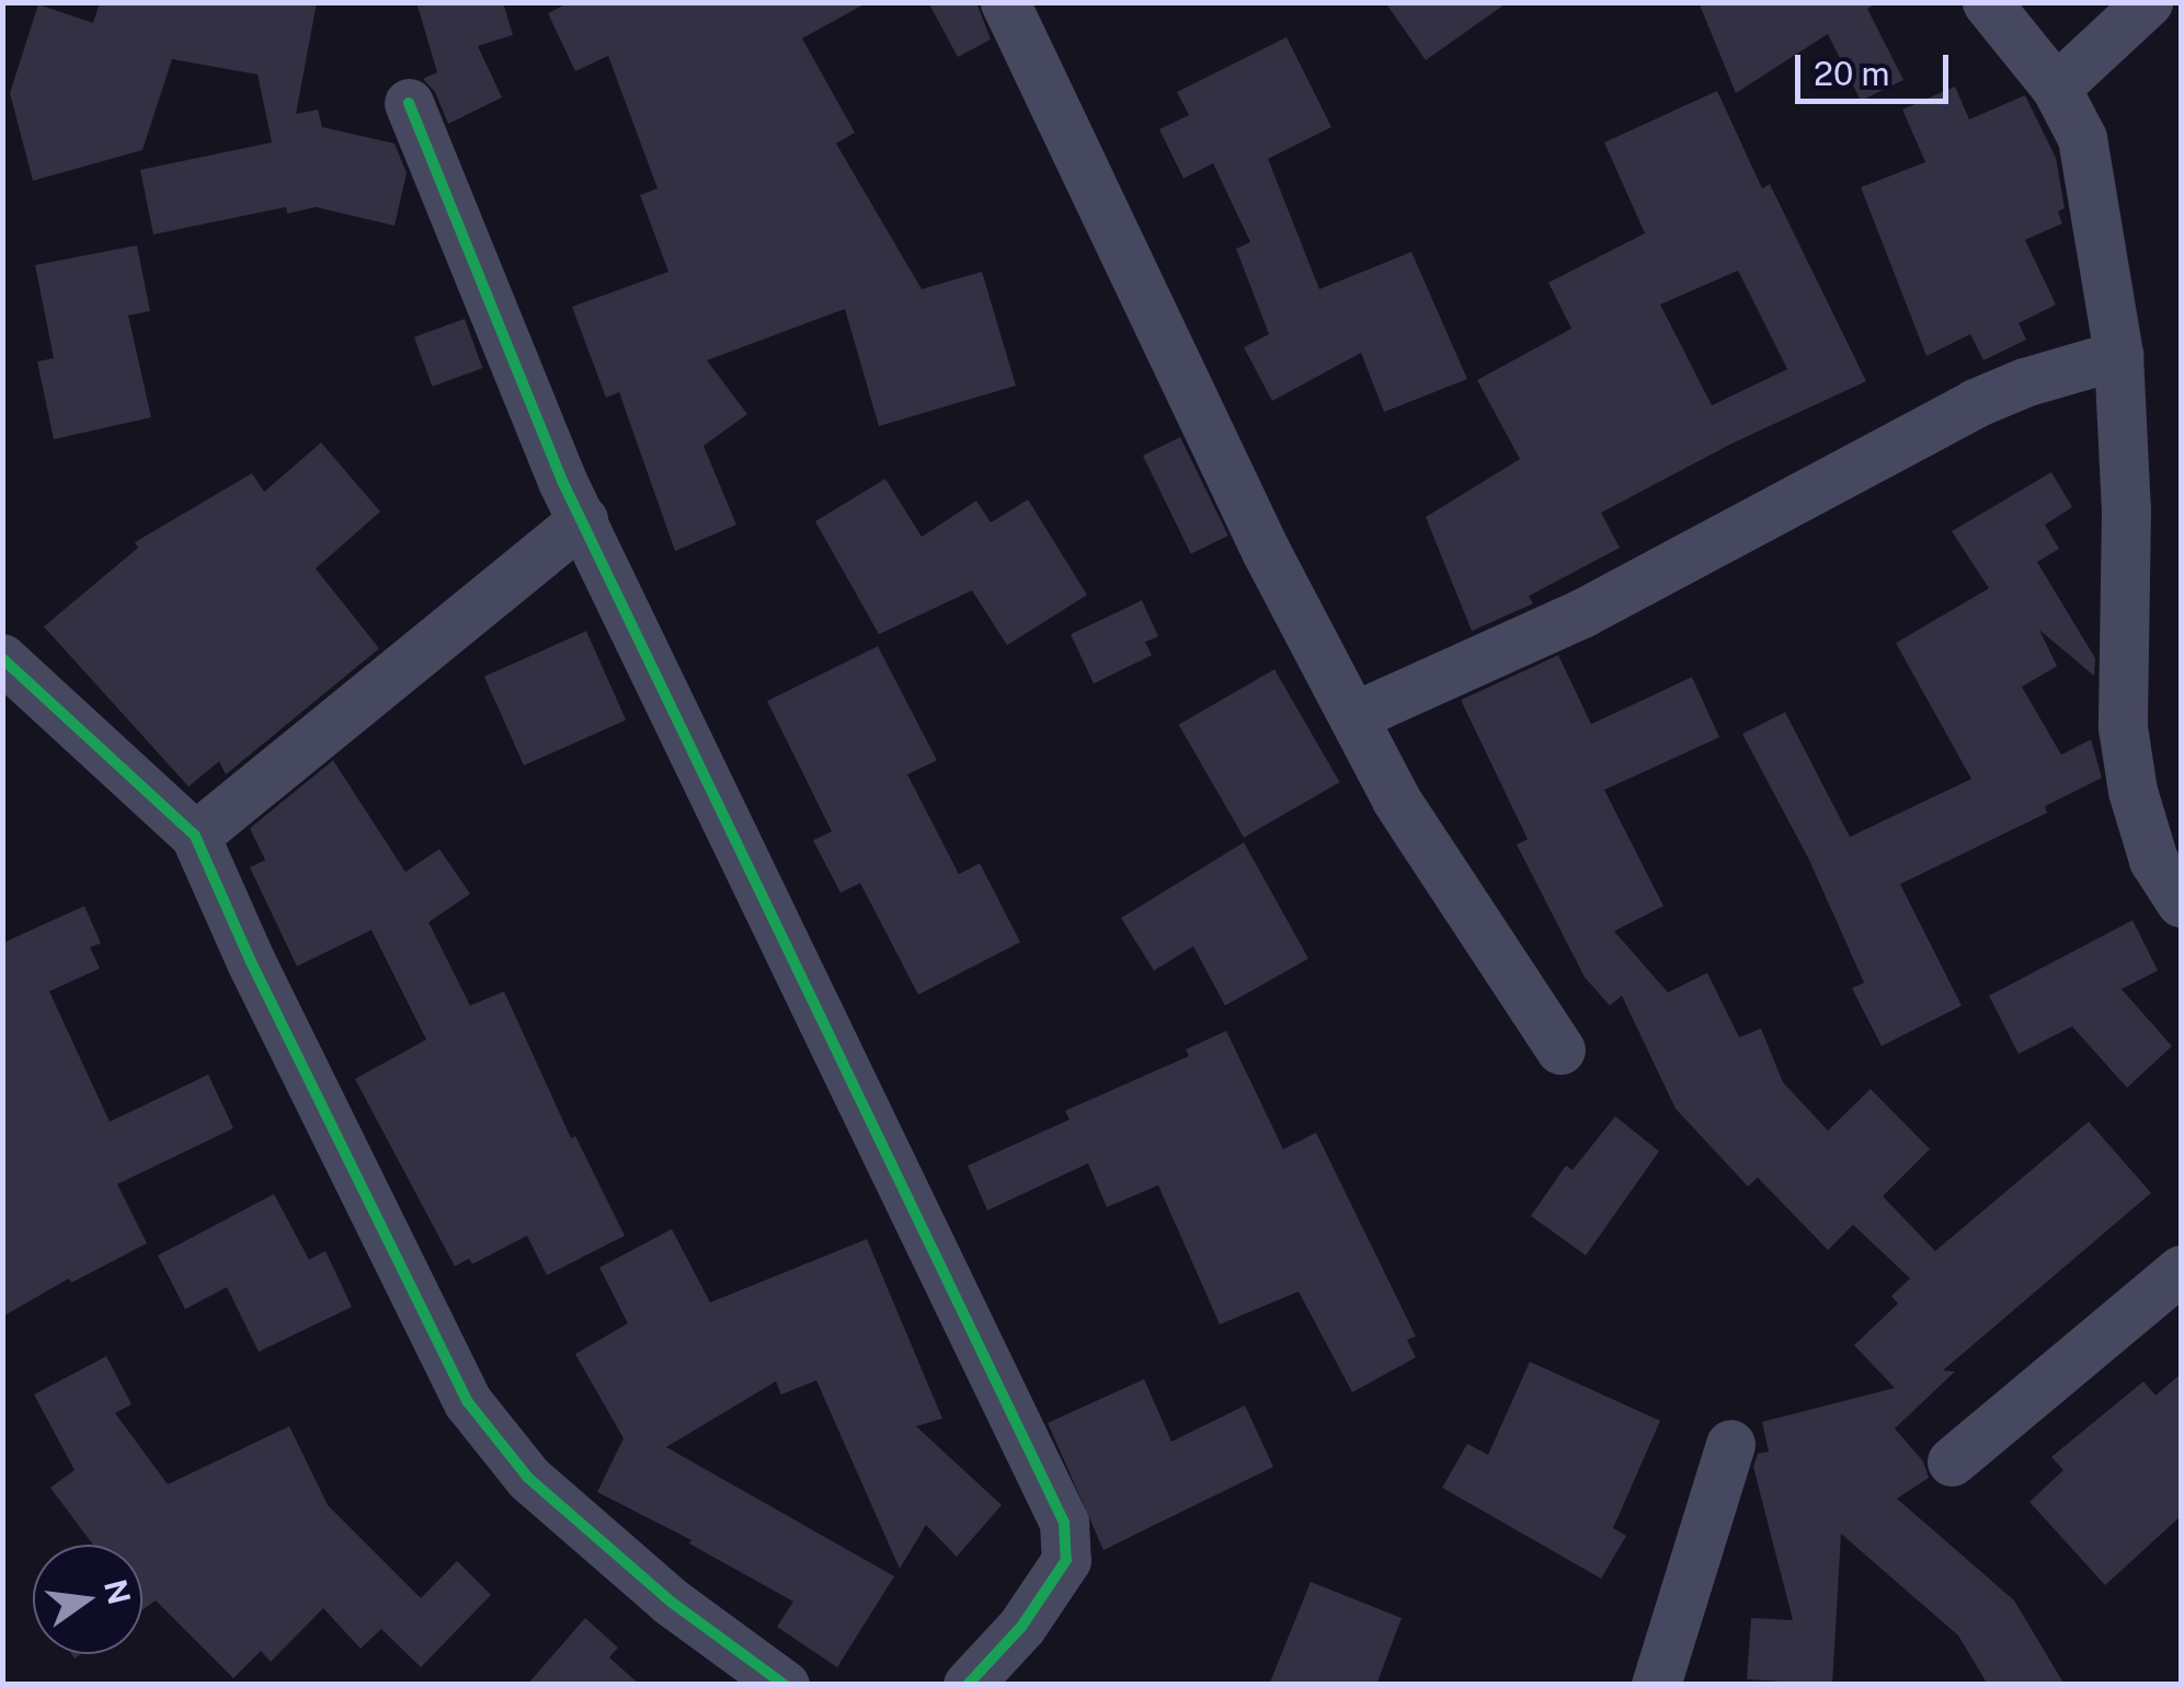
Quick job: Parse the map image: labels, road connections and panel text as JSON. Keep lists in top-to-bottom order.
{
  "scale_bar": "20 m",
  "north": "right"
}
